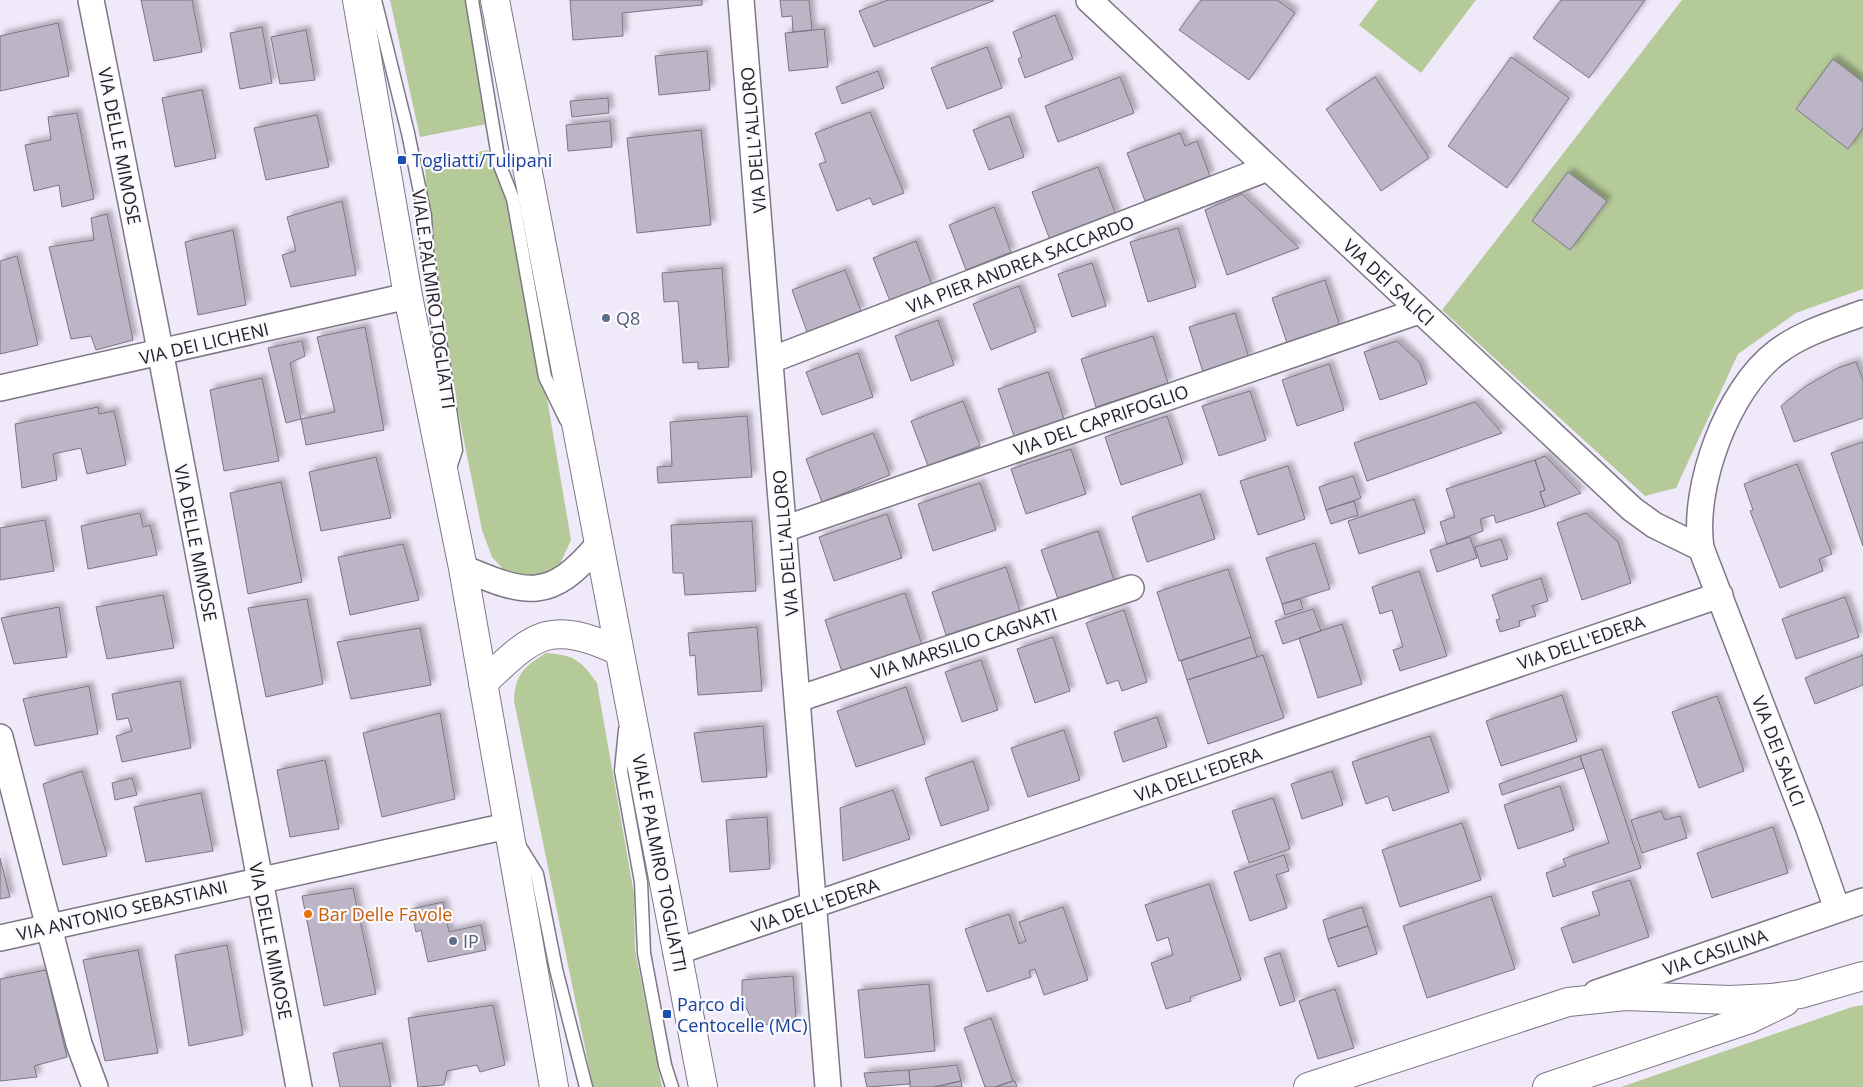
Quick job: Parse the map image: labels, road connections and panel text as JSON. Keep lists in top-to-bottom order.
{
  "streets": {
    "main road": ["VIALE PALMIRO TOGLIATTI", "VIA CASILINA"],
    "street": [
      "VIA DELL'ALLORO",
      "VIA DELLE MIMOSE",
      "VIA PIER ANDREA SACCARDO",
      "VIA DEI SALICI",
      "VIA DEI LICHENI",
      "VIA DEL CAPRIFOGLIO",
      "VIA DELL'EDERA",
      "VIA MARSILIO CAGNATI",
      "VIA ANTONIO SEBASTIANI"
    ]
  },
  "crossings": [
    ["VIA DELL'ALLORO", "VIA PIER ANDREA SACCARDO"],
    ["VIA DELL'ALLORO", "VIA DEL CAPRIFOGLIO"],
    ["VIA DELL'ALLORO", "VIA DELL'EDERA"],
    ["VIA DELL'ALLORO", "VIA MARSILIO CAGNATI"],
    ["VIA DELLE MIMOSE", "VIA DEI LICHENI"],
    ["VIA DELLE MIMOSE", "VIA ANTONIO SEBASTIANI"],
    ["VIA PIER ANDREA SACCARDO", "VIA DEI SALICI"],
    ["VIA DEI SALICI", "VIA DEL CAPRIFOGLIO"],
    ["VIA DEI SALICI", "VIA DELL'EDERA"],
    ["VIA DEI SALICI", "VIA CASILINA"],
    ["VIALE PALMIRO TOGLIATTI", "VIA DEI LICHENI"],
    ["VIALE PALMIRO TOGLIATTI", "VIA DELL'EDERA"],
    ["VIALE PALMIRO TOGLIATTI", "VIA ANTONIO SEBASTIANI"]
  ],
  "places": {
    "transit": ["Togliatti/Tulipani", "Parco di Centocelle (MC)"],
    "other": ["Q8", "Bar Delle Favole", "IP"]
  }
}
